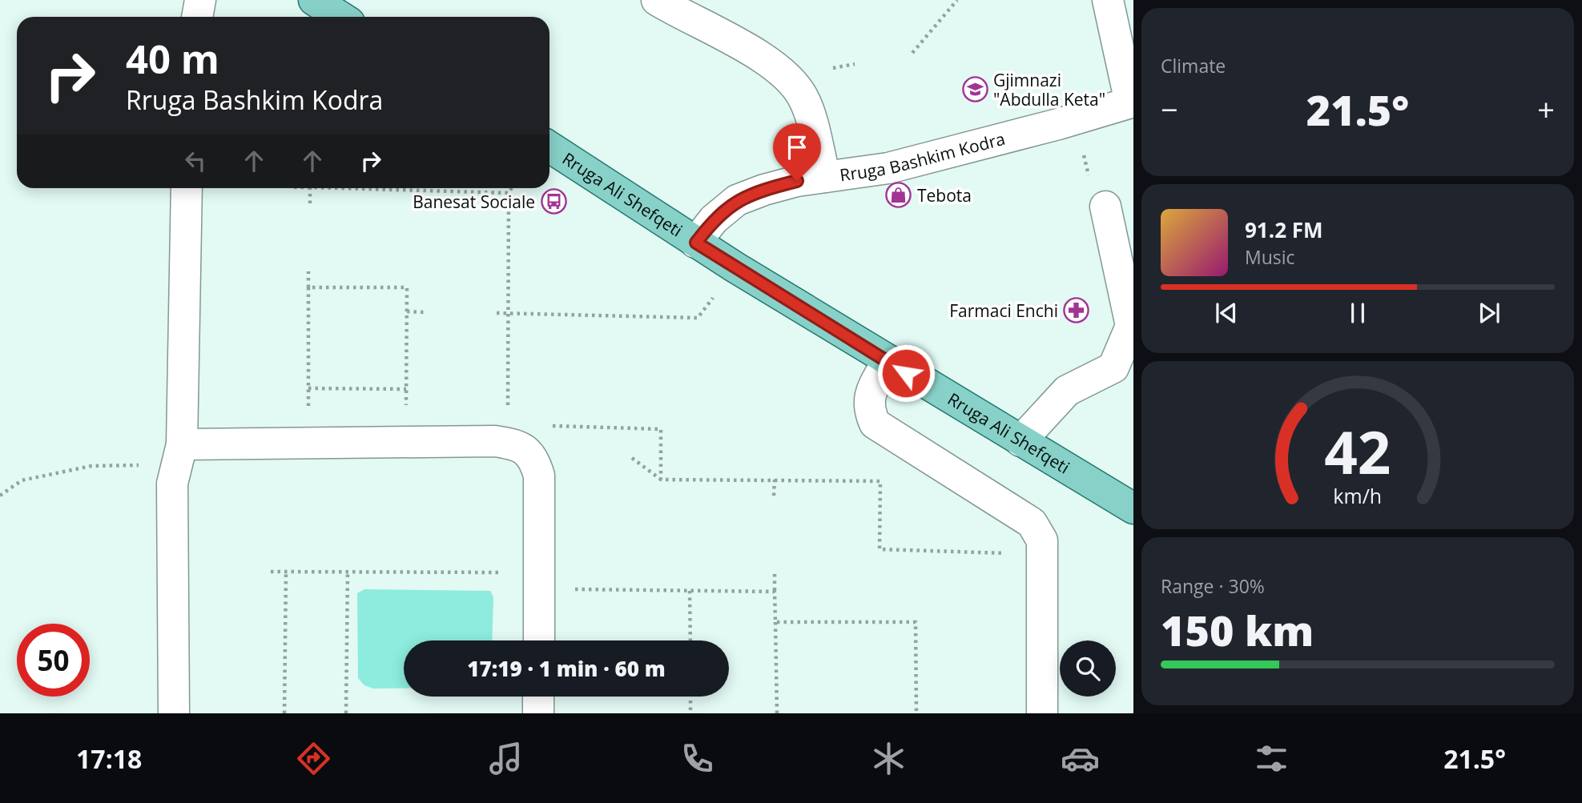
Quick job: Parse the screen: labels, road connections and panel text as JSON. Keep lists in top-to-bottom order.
{
  "streets": {
    "main road": ["Rruga Ali Shefqeti"],
    "street": ["Rruga Bashkim Kodra"]
  },
  "crossings": [
    ["Rruga Bashkim Kodra", "Rruga Ali Shefqeti"]
  ],
  "places": {
    "school or university": ["Gjimnazi \"Abdulla Keta\""],
    "shop": ["Tebota"],
    "bus stop": ["Banesat Sociale"],
    "pharmacy": ["Farmaci Enchi"]
  },
  "page": {
    "tile": [
      "Climate",
      ["Range · 30%", "150 km"]
    ],
    "turn": ["40 m", "Rruga Bashkim Kodra"],
    "heat": ["−", "21.5°", "+"],
    "song": ["91.2 FM", "Music"],
    "limit": "50",
    "trip": "17:19 · 1 min · 60 m",
    "tabs": ["17:18", "21.5°"],
    "gauge": ["42", "km/h"]
  }
}
